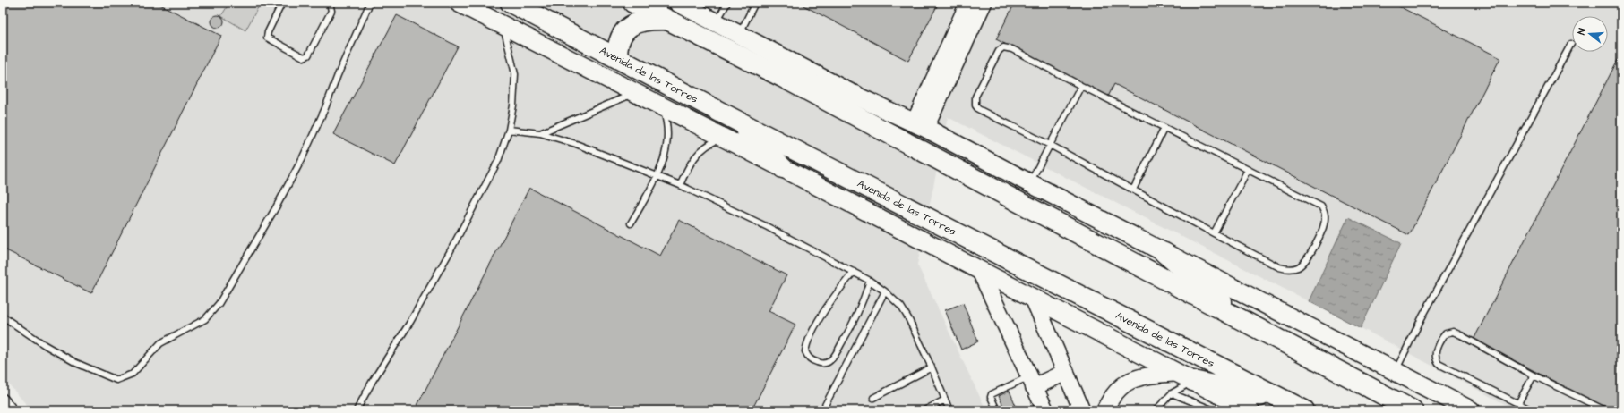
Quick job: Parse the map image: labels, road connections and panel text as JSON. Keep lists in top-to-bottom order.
{
  "streets": {
    "highway": ["Avenida de las Torres"]
  },
  "north": "left"
}
